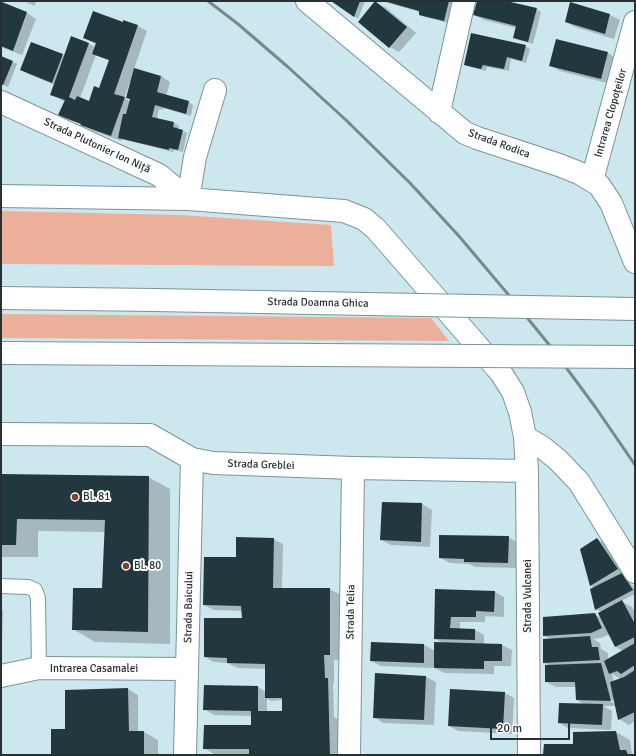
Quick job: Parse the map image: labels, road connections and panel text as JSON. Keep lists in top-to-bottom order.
{
  "streets": {
    "street": [
      "Intrarea Clopoțeilor",
      "Strada Rodica",
      "Strada Plutonier Ion Niță",
      "Strada Doamna Ghica",
      "Strada Greblei",
      "Strada Vulcanei",
      "Strada Baicului",
      "Strada Telia",
      "Intrarea Casamalei"
    ]
  },
  "crossings": [
    ["Intrarea Clopoțeilor", "Strada Rodica"],
    ["Strada Plutonier Ion Niță", "Strada Vulcanei"],
    ["Strada Greblei", "Strada Vulcanei"],
    ["Strada Greblei", "Strada Baicului"],
    ["Strada Greblei", "Strada Telia"],
    ["Strada Baicului", "Intrarea Casamalei"]
  ],
  "places": ["Bl. 81", "Bl. 80"],
  "scale_bar": "20 m"
}
